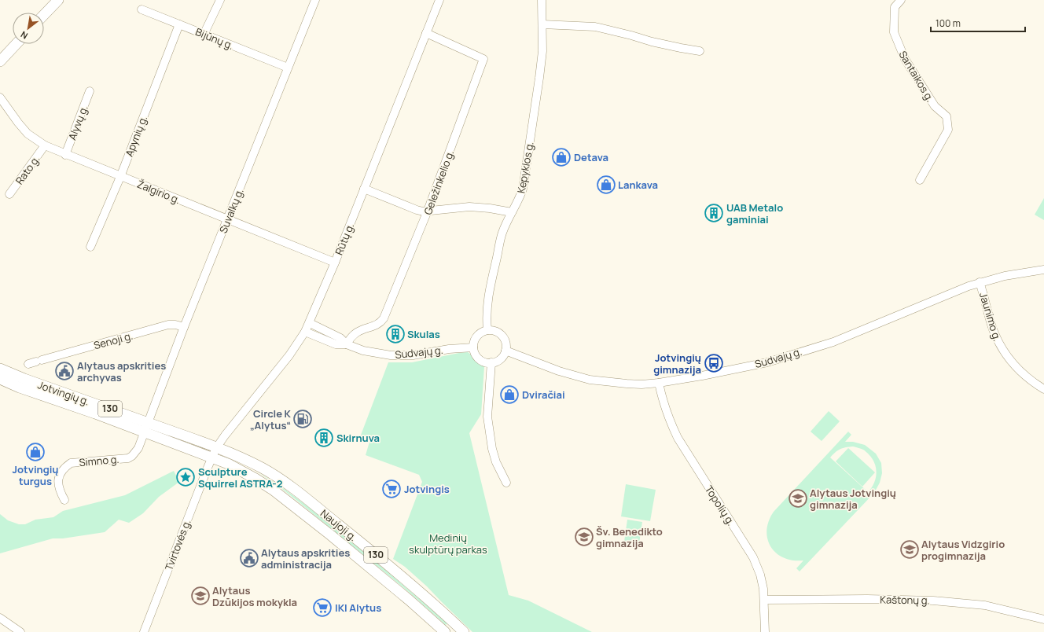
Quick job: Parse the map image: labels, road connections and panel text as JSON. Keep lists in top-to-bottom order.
{
  "streets": {
    "main road": ["Jotvingių g.", "130", "Naujoji g."],
    "street": [
      "Bijūnų g.",
      "Santaikos g.",
      "Alyvų g.",
      "Apynių g.",
      "Kepyklos g.",
      "Rato g.",
      "Geležinkelio g.",
      "Žalgirio g.",
      "Suvalkų g.",
      "Rūtų g.",
      "Jaunimo g.",
      "Senoji g.",
      "Sudvajų g.",
      "Simno g.",
      "Topolių g.",
      "Tvirtovės g.",
      "Kaštonų g."
    ]
  },
  "crossings": [
    ["Bijūnų g.", "Apynių g."],
    ["Bijūnų g.", "Suvalkų g."],
    ["Alyvų g.", "Žalgirio g."],
    ["Apynių g.", "Žalgirio g."],
    ["Kepyklos g.", "Sudvajų g."],
    ["Rato g.", "Žalgirio g."],
    ["Geležinkelio g.", "Rūtų g."],
    ["Geležinkelio g.", "Sudvajų g."],
    ["Žalgirio g.", "Suvalkų g."],
    ["Žalgirio g.", "Rūtų g."],
    ["Suvalkų g.", "Senoji g."],
    ["Suvalkų g.", "Jotvingių g."],
    ["Suvalkų g.", "Simno g."],
    ["Rūtų g.", "Sudvajų g."],
    ["Rūtų g.", "Jotvingių g."],
    ["Rūtų g.", "Naujoji g."],
    ["Rūtų g.", "Tvirtovės g."],
    ["Jaunimo g.", "Sudvajų g."],
    ["Sudvajų g.", "Topolių g."],
    ["Jotvingių g.", "Simno g."],
    ["Jotvingių g.", "Naujoji g."],
    ["Jotvingių g.", "Tvirtovės g."],
    ["Topolių g.", "Kaštonų g."],
    ["Naujoji g.", "Tvirtovės g."]
  ],
  "parks": ["Medinių skulptūrų parkas"],
  "places": {
    "shop": [
      "Detava",
      "Lankava",
      "Dviračiai",
      "Jotvingių turgus"
    ],
    "building": ["UAB Metalo gaminiai", "Skulas", "Skirnuva"],
    "bus stop": ["Jotvingių gimnazija"],
    "public building": ["Alytaus apskrities archyvas", "Alytaus apskrities administracija"],
    "fuel station": ["Circle K „Alytus“"],
    "place": ["Sculpture Squirrel ASTRA-2"],
    "supermarket": ["Jotvingis", "IKI Alytus"],
    "school or university": [
      "Alytaus Jotvingių gimnazija",
      "Šv. Benedikto gimnazija",
      "Alytaus Vidzgirio progimnazija",
      "Alytaus Dzūkijos mokykla"
    ]
  },
  "scale_bar": "100 m",
  "north": "bottom left"
}
